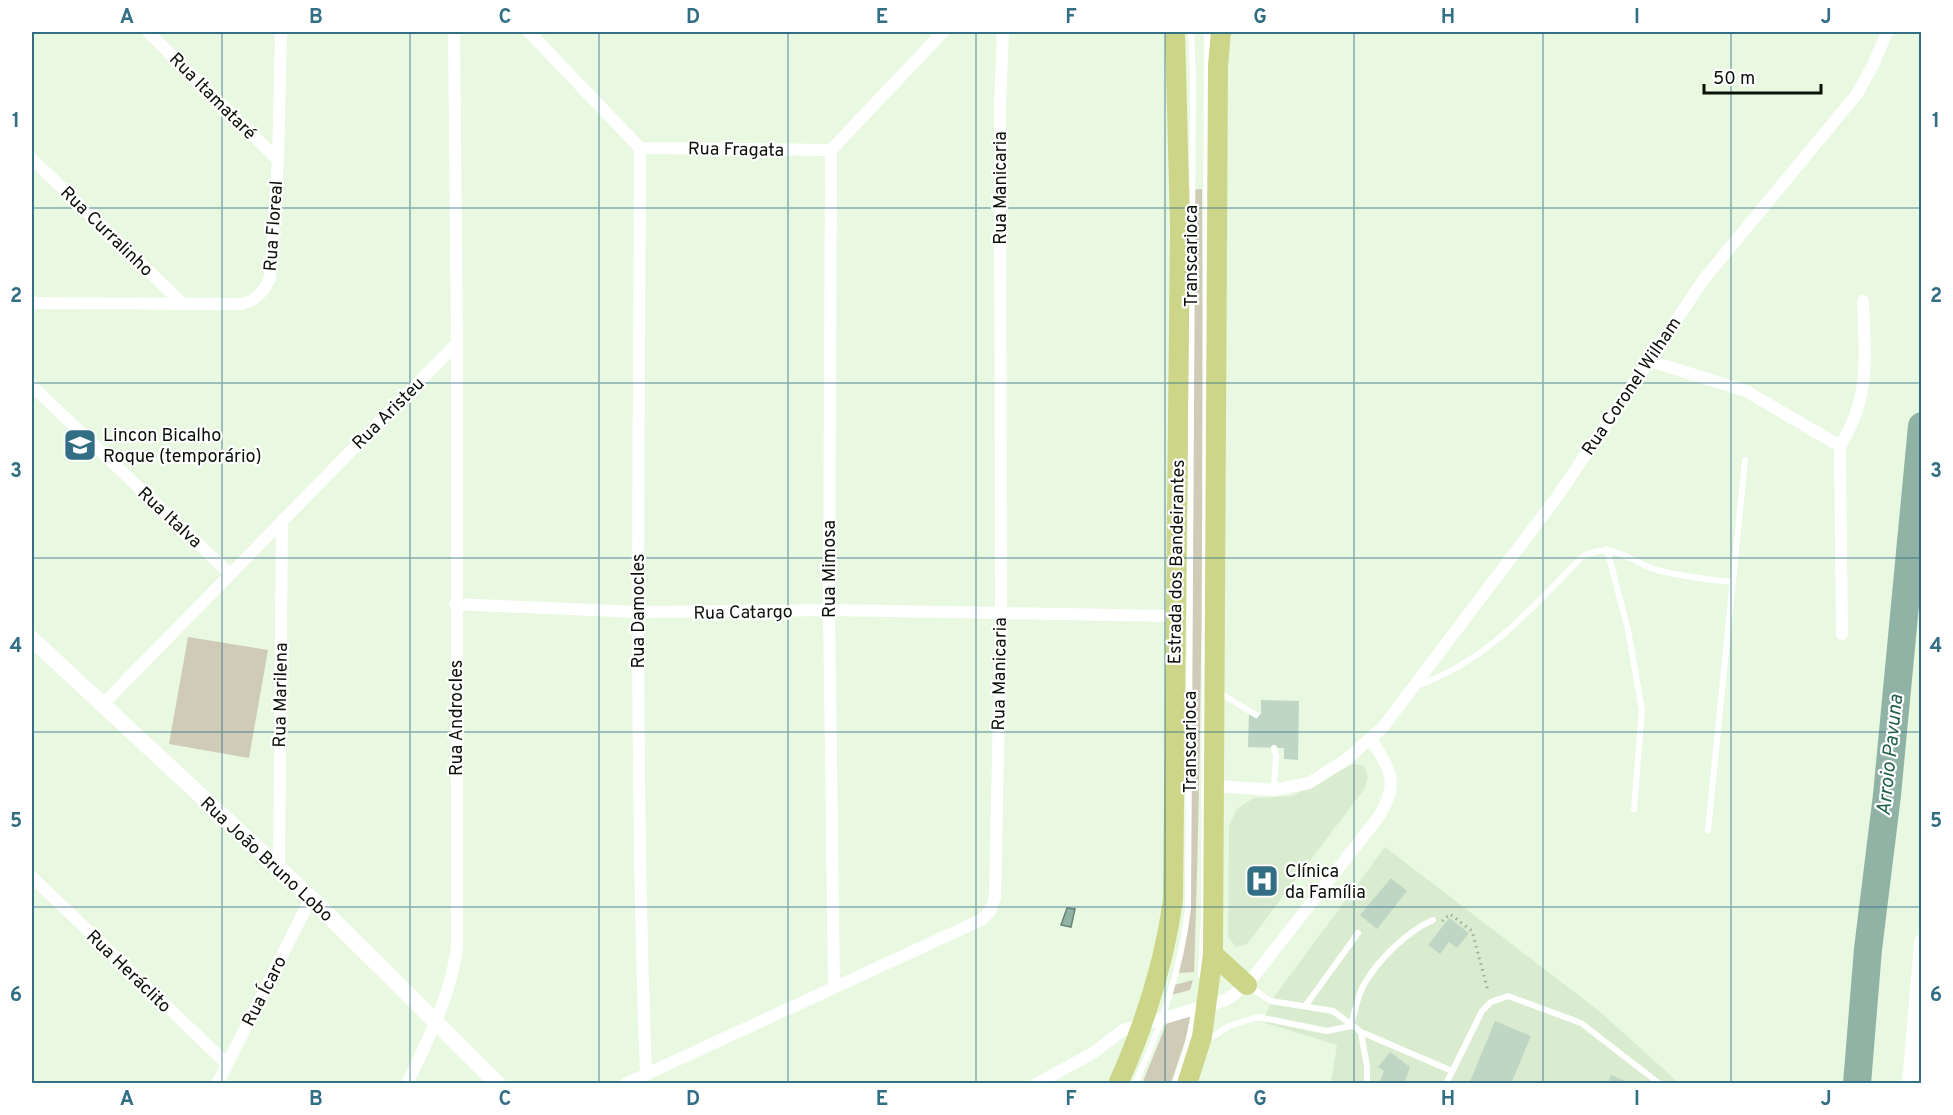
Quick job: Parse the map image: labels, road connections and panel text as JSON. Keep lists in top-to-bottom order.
{
  "streets": {
    "main road": ["Estrada dos Bandeirantes"],
    "street": [
      "Rua Itamataré",
      "Rua Fragata",
      "Rua Manicaria",
      "Rua Floreal",
      "Rua Curralinho",
      "Rua Coronel Wilham",
      "Rua Aristeu",
      "Rua Italva",
      "Rua Mimosa",
      "Rua Damocles",
      "Rua Catargo",
      "Rua Marilena",
      "Rua Androcles",
      "Rua João Bruno Lobo",
      "Rua Heráclito",
      "Rua Ícaro"
    ],
    "lane": ["Transcarioca"]
  },
  "crossings": [
    ["Rua Itamataré", "Rua Floreal"],
    ["Rua Fragata", "Rua Mimosa"],
    ["Rua Fragata", "Rua Damocles"],
    ["Rua Manicaria", "Rua Mimosa"],
    ["Rua Manicaria", "Rua Damocles"],
    ["Rua Manicaria", "Rua Catargo"],
    ["Rua Floreal", "Rua Curralinho"],
    ["Rua Aristeu", "Rua Italva"],
    ["Rua Aristeu", "Rua Marilena"],
    ["Rua Aristeu", "Rua Androcles"],
    ["Rua Aristeu", "Rua João Bruno Lobo"],
    ["Estrada dos Bandeirantes", "Rua Catargo"],
    ["Rua Mimosa", "Rua Catargo"],
    ["Rua Damocles", "Rua Catargo"],
    ["Rua Catargo", "Rua Androcles"],
    ["Rua Marilena", "Rua João Bruno Lobo"],
    ["Rua Androcles", "Rua João Bruno Lobo"],
    ["Rua João Bruno Lobo", "Rua Ícaro"],
    ["Rua Heráclito", "Rua Ícaro"]
  ],
  "water": ["Arroio Pavuna"],
  "places": {
    "school or university": ["Lincon Bicalho Roque (temporário)"],
    "hospital": ["Clínica da Família"]
  },
  "scale_bar": "50 m",
  "grid": {
    "columns": [
      "A",
      "B",
      "C",
      "D",
      "E",
      "F",
      "G",
      "H",
      "I",
      "J"
    ],
    "rows": [
      "1",
      "2",
      "3",
      "4",
      "5",
      "6"
    ]
  }
}
